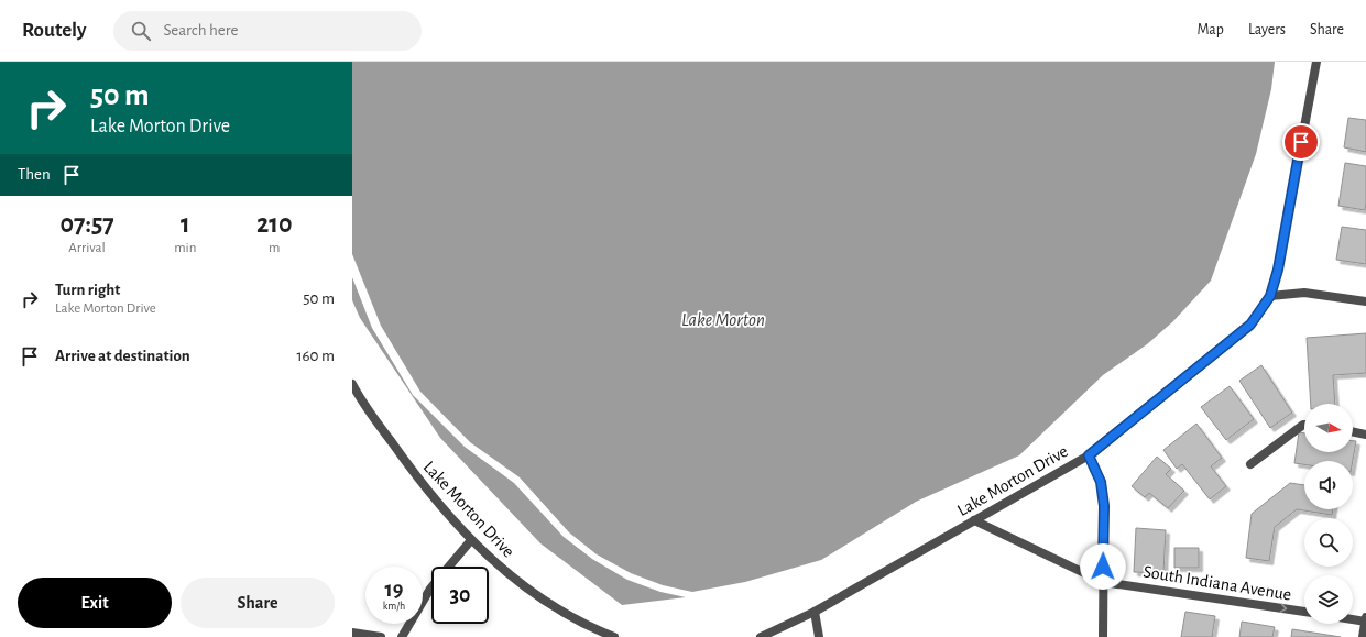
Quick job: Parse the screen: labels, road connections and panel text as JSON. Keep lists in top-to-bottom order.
{
  "streets": {
    "street": ["Lake Morton Drive", "South Indiana Avenue"]
  },
  "crossings": [
    ["Lake Morton Drive", "South Indiana Avenue"]
  ],
  "one_way": ["South Indiana Avenue"],
  "water": ["Lake Morton"],
  "north": "right",
  "page": {
    "header": "Routely",
    "search": "Search here",
    "nav": ["Map", "Layers", "Share"],
    "turn": ["50 m", "Lake Morton Drive"],
    "then": "Then",
    "eta": [
      "07:57",
      "Arrival",
      "1",
      "min",
      "210",
      "m"
    ],
    "list": [
      {
        "name": "Turn right",
        "note": "Lake Morton Drive",
        "value": "50 m"
      },
      {
        "name": "Arrive at destination",
        "value": "160 m"
      }
    ],
    "speed": "19 km/h",
    "limit": "30",
    "buttons": ["Exit", "Share"]
  }
}
